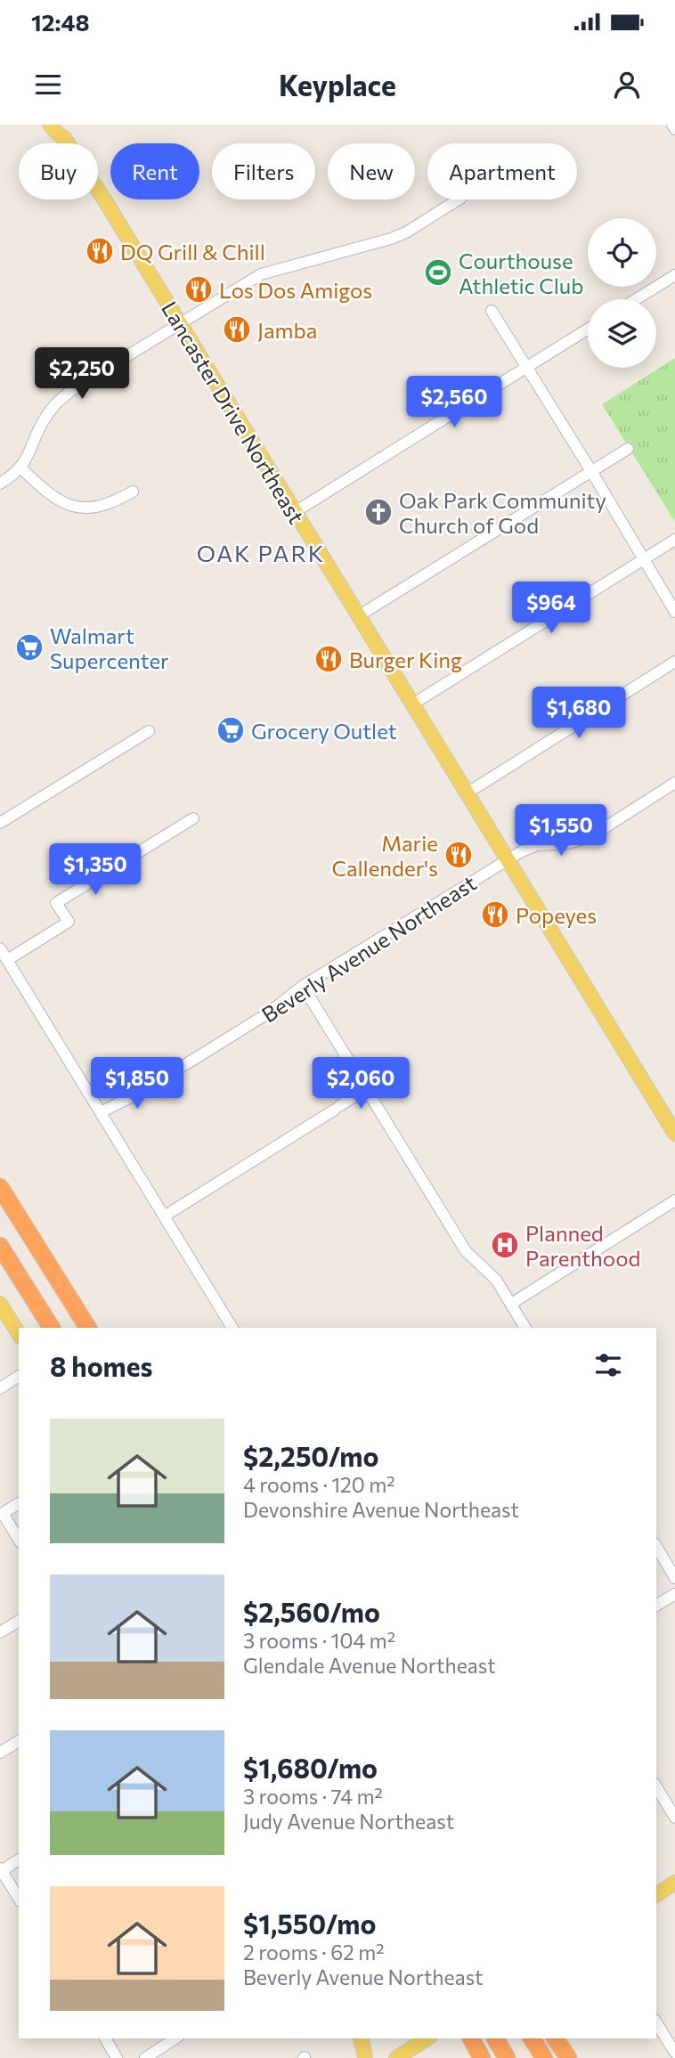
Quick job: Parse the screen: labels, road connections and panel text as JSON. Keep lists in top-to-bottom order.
{
  "streets": {
    "main road": ["Lancaster Drive Northeast"],
    "street": ["Beverly Avenue Northeast"]
  },
  "crossings": [
    ["Lancaster Drive Northeast", "Beverly Avenue Northeast"]
  ],
  "districts": ["OAK PARK"],
  "places": {
    "restaurant": [
      "DQ Grill & Chill",
      "Los Dos Amigos",
      "Jamba",
      "Burger King",
      "Marie Callender's",
      "Popeyes"
    ],
    "sports": ["Courthouse Athletic Club"],
    "church": ["Oak Park Community Church of God"],
    "supermarket": ["Walmart Supercenter", "Grocery Outlet"],
    "hospital": ["Planned Parenthood"]
  },
  "page": {
    "status": "12:48",
    "header": "Keyplace",
    "chip": [
      "Buy",
      "Rent",
      "Filters",
      "New",
      "Apartment"
    ],
    "price": [
      "$2,250",
      "$2,560",
      "$964",
      "$1,680",
      "$1,550",
      "$1,350",
      "$1,850",
      "$2,060"
    ],
    "heading": "8 homes",
    "list": [
      {
        "name": "$2,250/mo",
        "note": "4 rooms · 120 m² · Devonshire Avenue Northeast"
      },
      {
        "name": "$2,560/mo",
        "note": "3 rooms · 104 m² · Glendale Avenue Northeast"
      },
      {
        "name": "$1,680/mo",
        "note": "3 rooms · 74 m² · Judy Avenue Northeast"
      },
      {
        "name": "$1,550/mo",
        "note": "2 rooms · 62 m² · Beverly Avenue Northeast"
      }
    ]
  }
}
